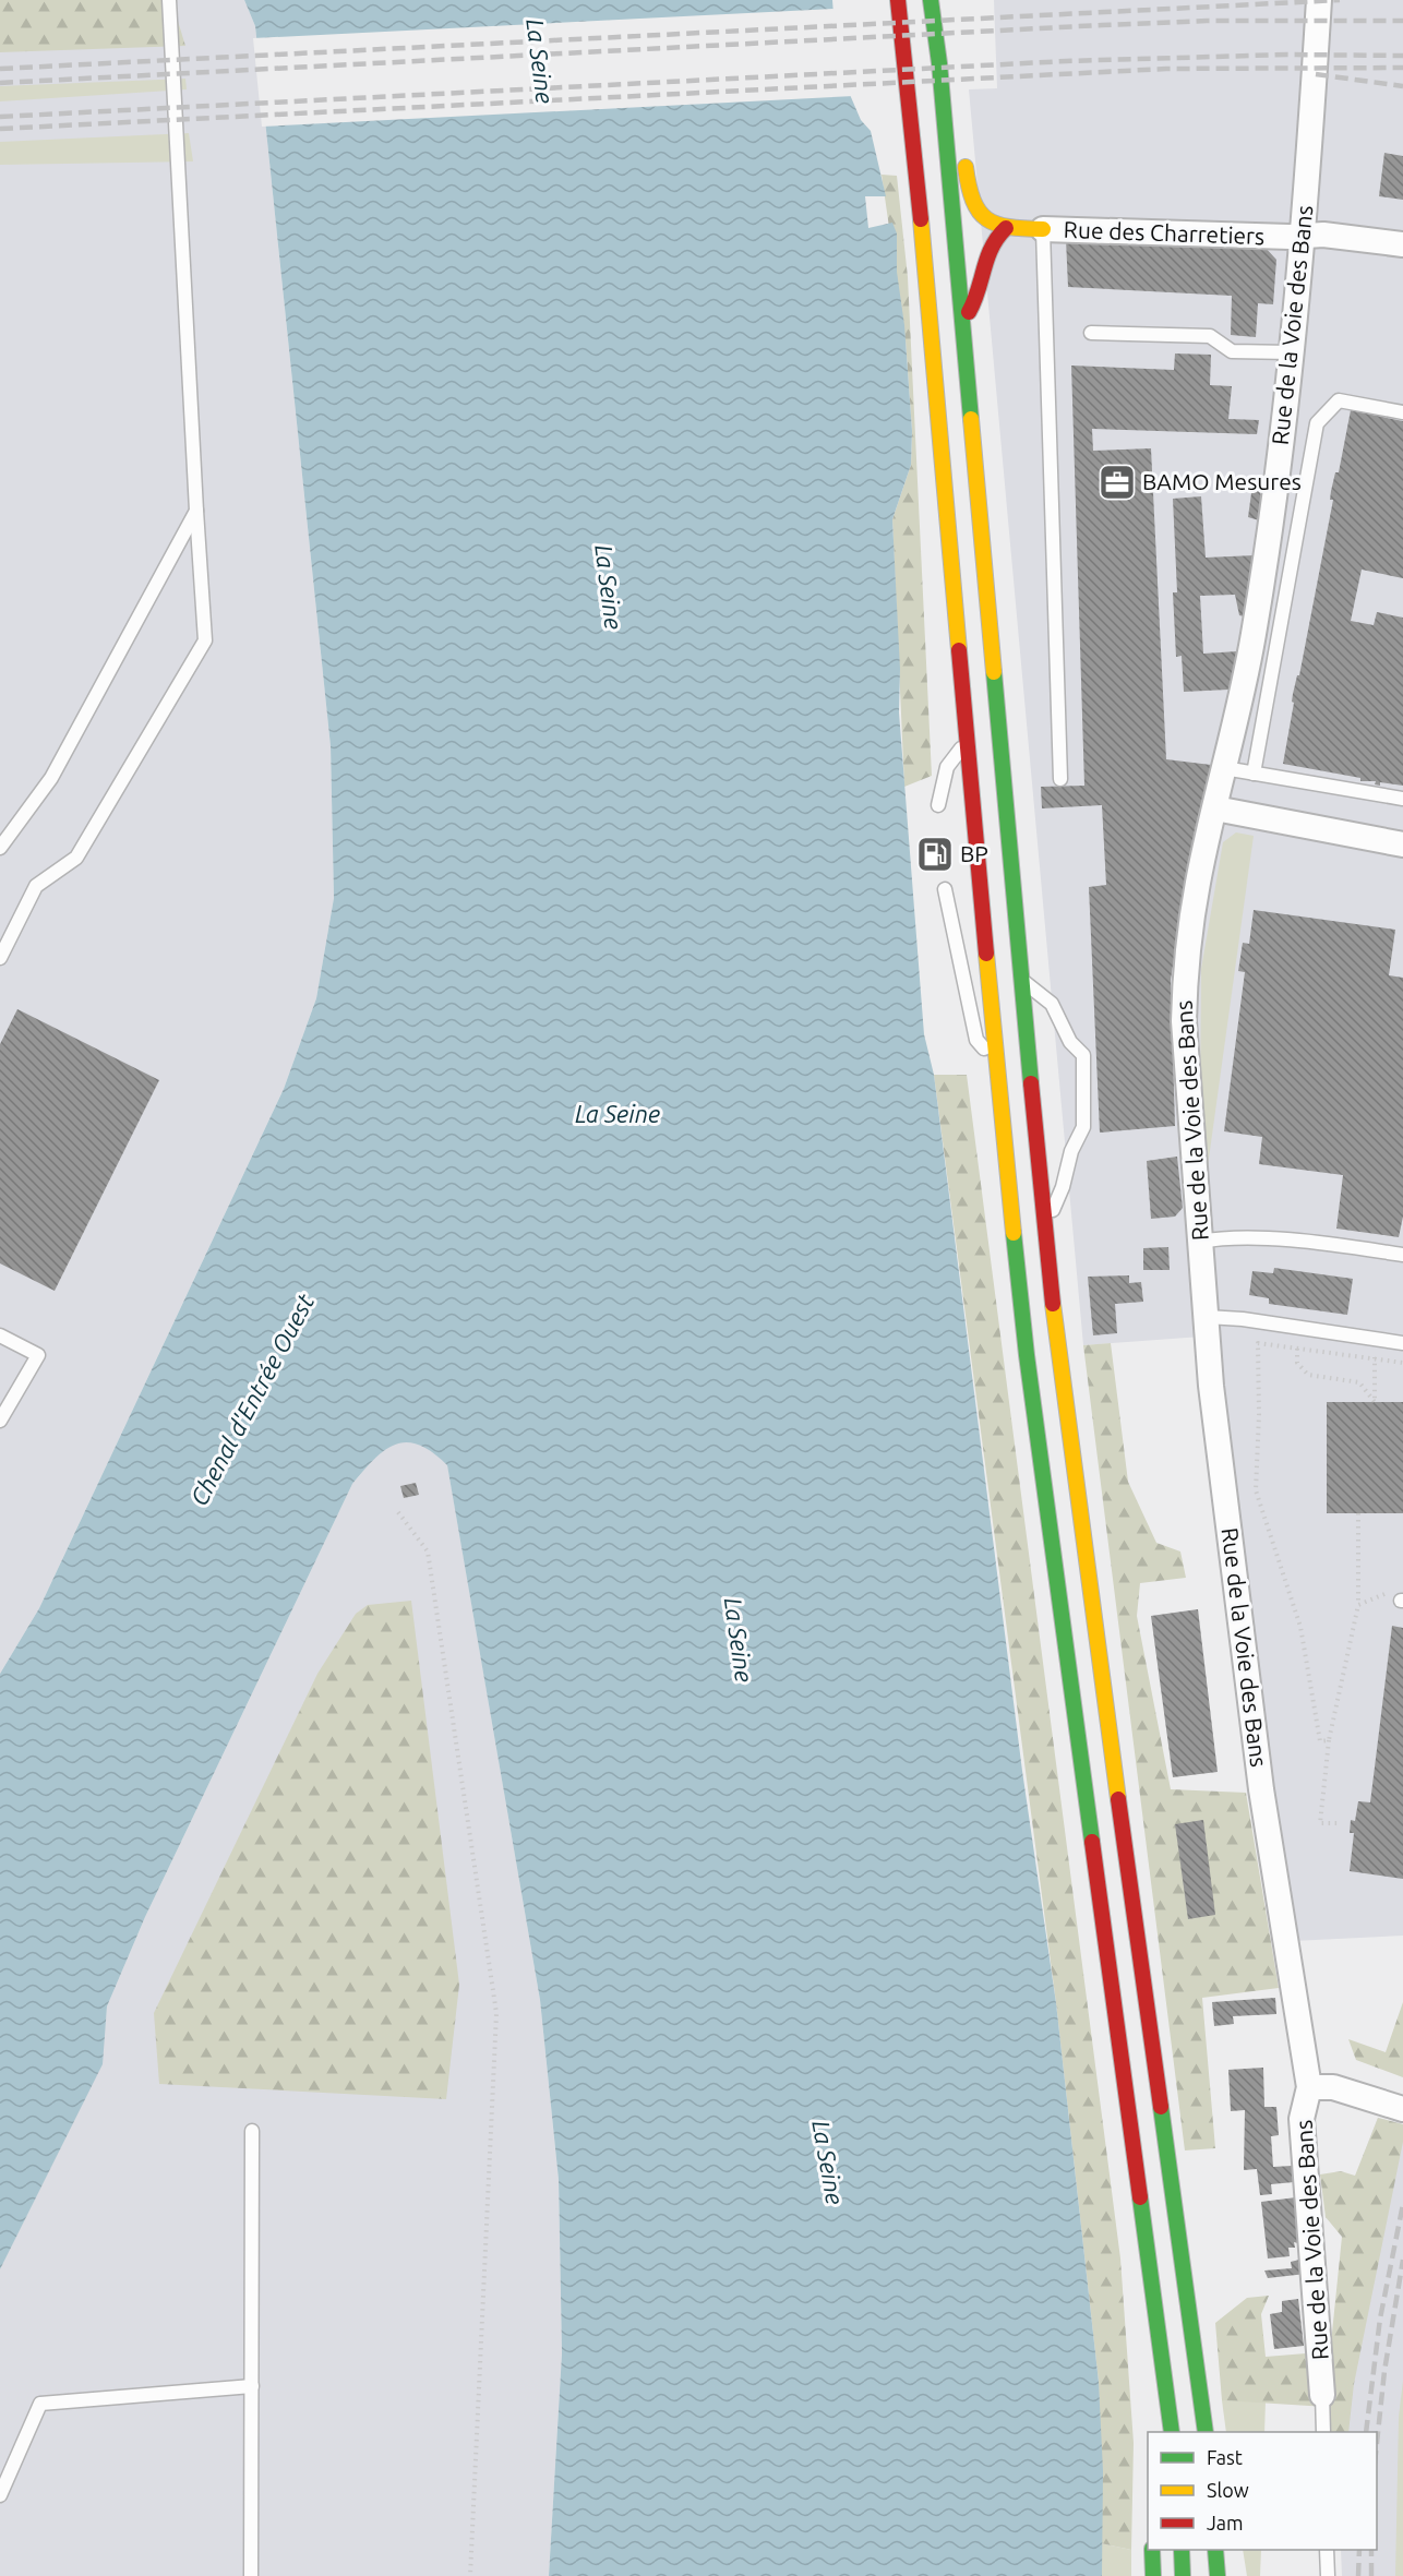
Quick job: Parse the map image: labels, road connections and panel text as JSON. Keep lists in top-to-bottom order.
{
  "streets": {
    "street": ["Rue des Charretiers", "Rue de la Voie des Bans"]
  },
  "crossings": [
    ["Rue des Charretiers", "Rue de la Voie des Bans"]
  ],
  "water": ["La Seine", "Chenal d'Entrée Ouest"],
  "places": {
    "office": ["BAMO Mesures"],
    "fuel station": ["BP"]
  },
  "legend": ["Fast", "Slow", "Jam"]
}
